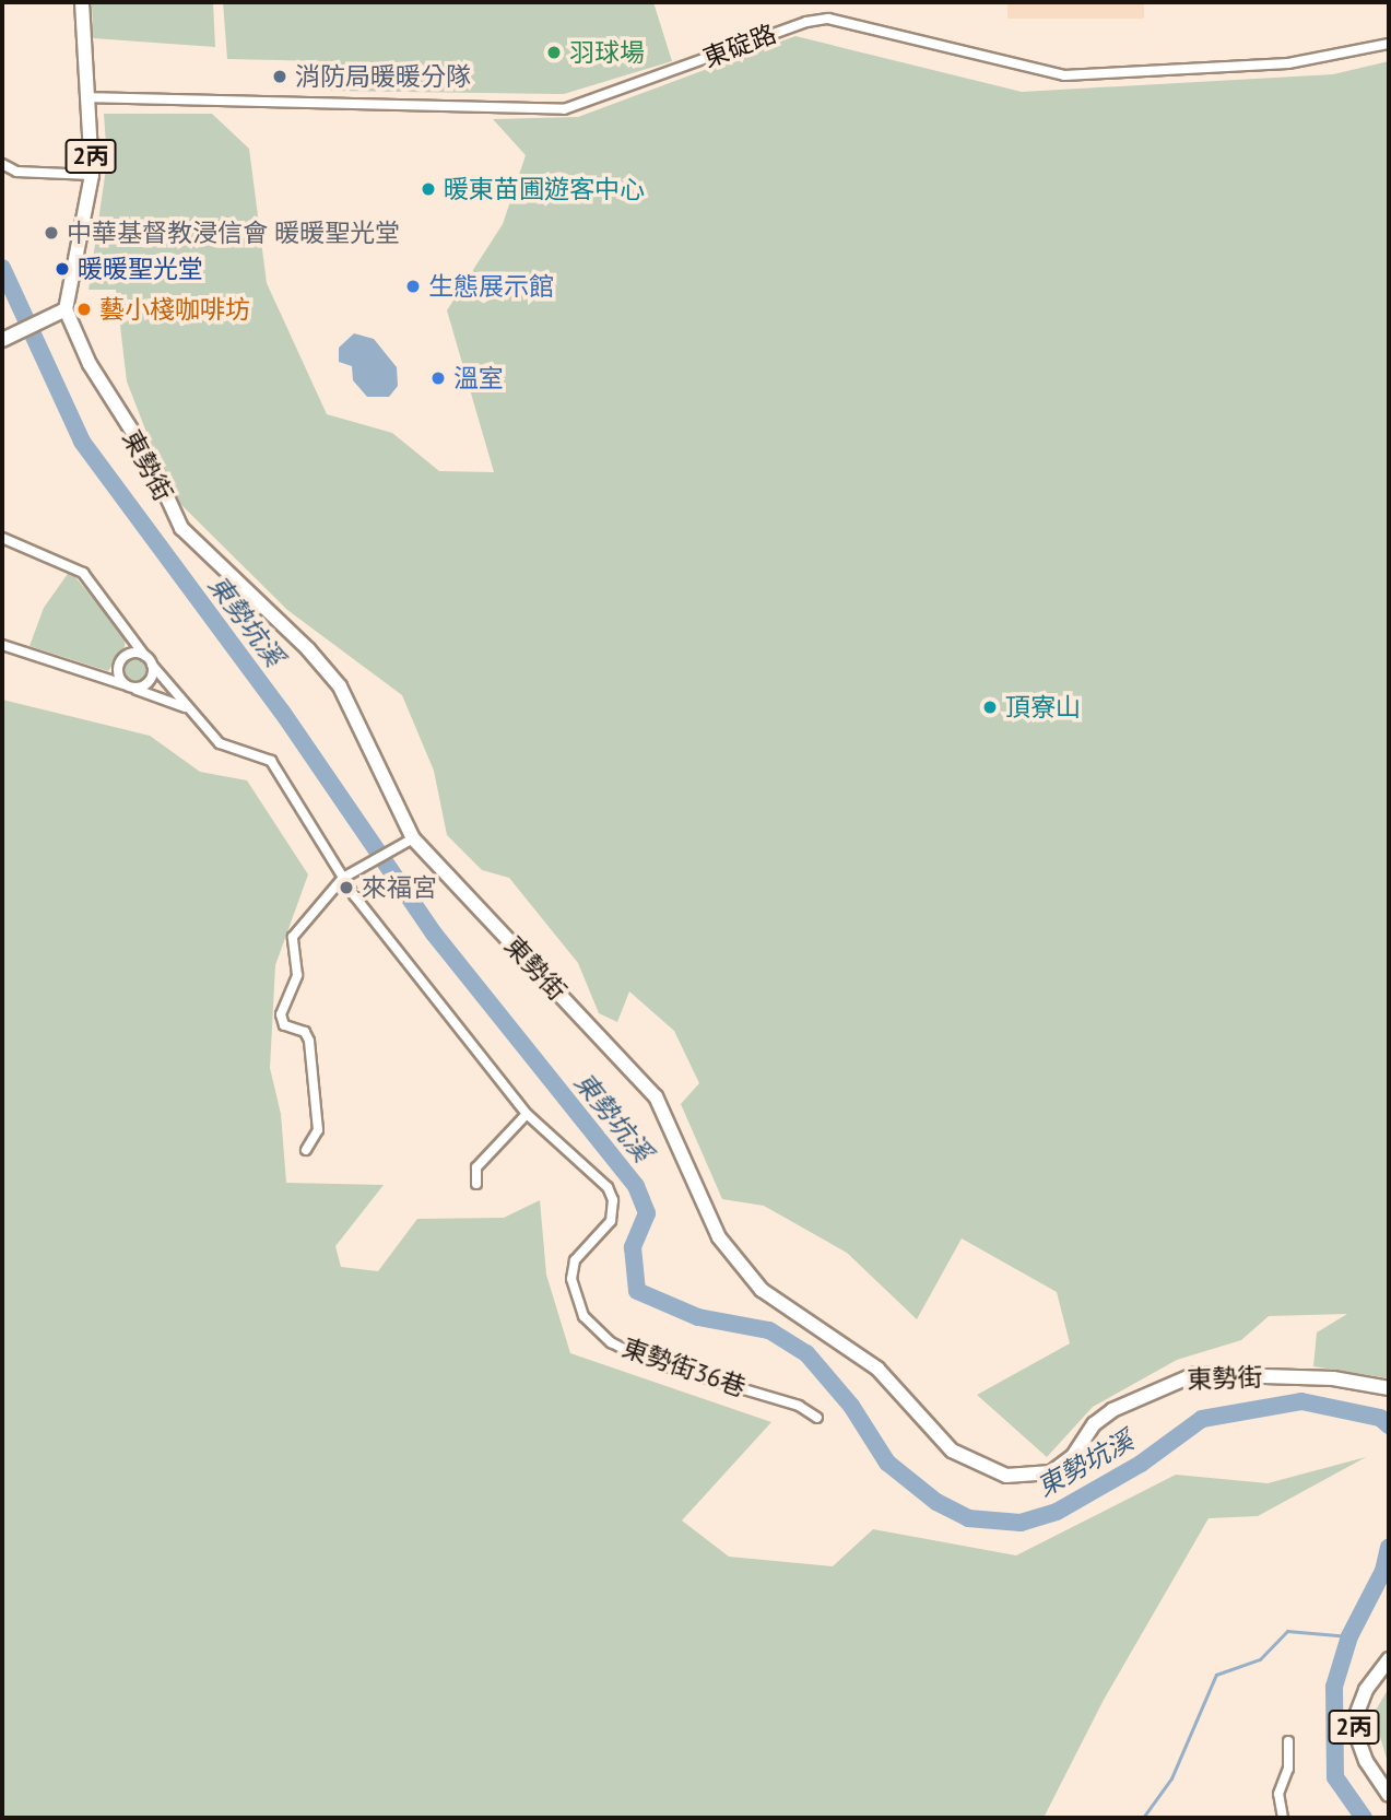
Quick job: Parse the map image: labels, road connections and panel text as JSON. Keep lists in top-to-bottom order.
{
  "streets": {
    "main road": ["2丙", "東勢街"],
    "street": ["東碇路", "東勢街36巷"]
  },
  "crossings": [
    ["東碇路", "2丙"],
    ["2丙", "東勢街"]
  ],
  "water": ["東勢坑溪"],
  "places": [
    "羽球場",
    "消防局暖暖分隊",
    "暖東苗圃遊客中心",
    "中華基督教浸信會 暖暖聖光堂",
    "暖暖聖光堂",
    "生態展示館",
    "藝小棧咖啡坊",
    "溫室",
    "頂寮山",
    "來福宮"
  ]
}
